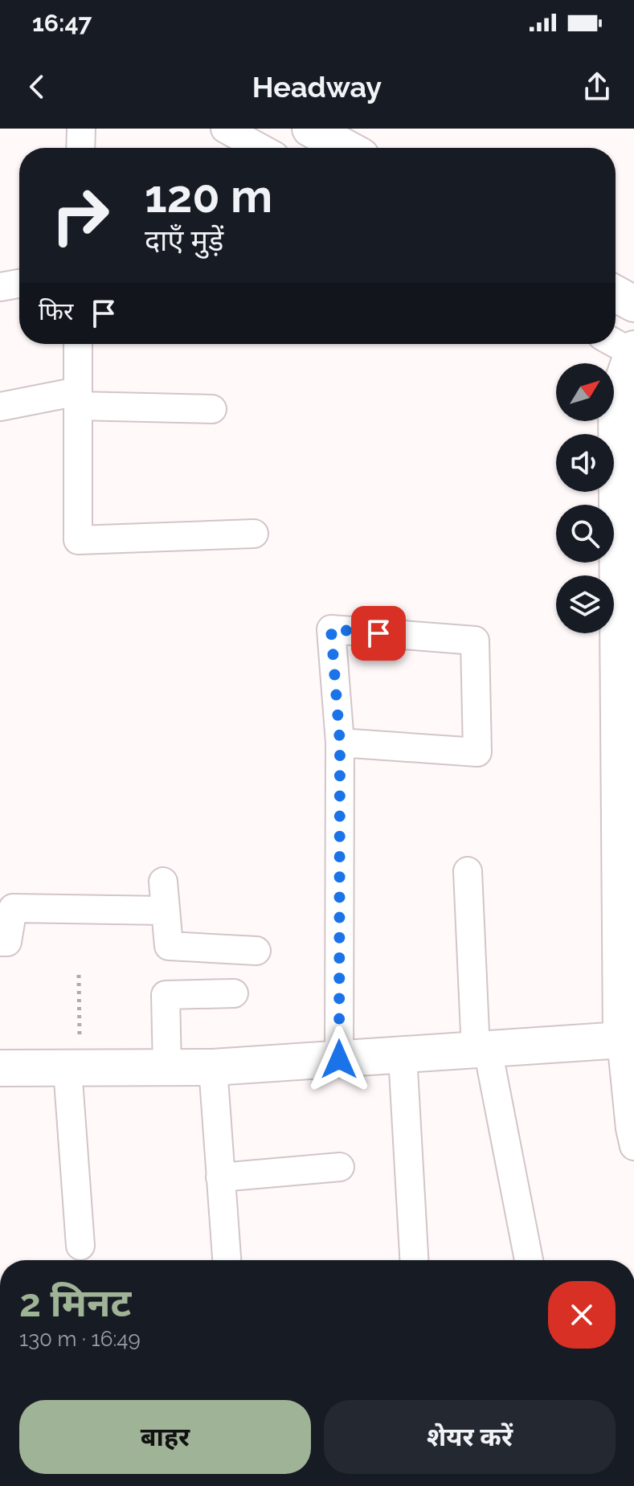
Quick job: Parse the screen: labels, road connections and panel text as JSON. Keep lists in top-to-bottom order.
{
  "north": "top right",
  "page": {
    "status": "16:47",
    "header": "Headway",
    "turn": ["120 m", "दाएँ मुड़ें"],
    "then": "फिर",
    "heading": ["2 मिनट", "130 m · 16:49"],
    "buttons": ["बाहर", "शेयर करें"]
  }
}
